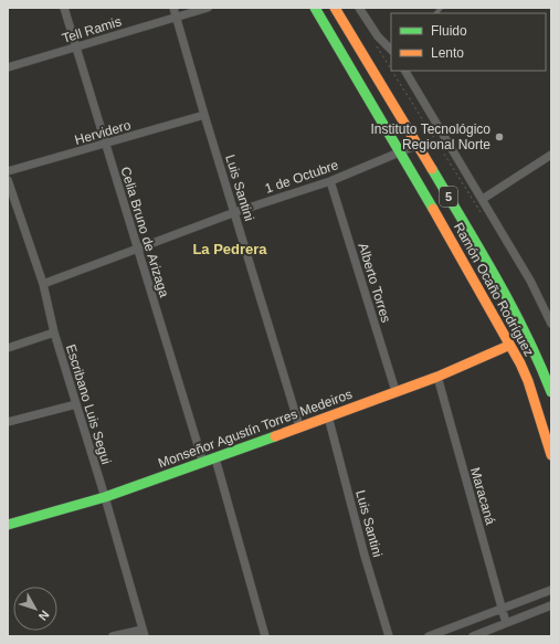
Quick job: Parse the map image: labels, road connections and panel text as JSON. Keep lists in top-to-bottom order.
{
  "streets": {
    "main road": ["5", "Ramón Ocaño Rodríguez", "Monseñor Agustín Torres Medeiros"],
    "street": [
      "Tell Ramis",
      "Hervidero",
      "1 de Octubre",
      "Luis Santini",
      "Celia Bruno de Arizaga",
      "Alberto Torres",
      "Escribano Luis Segui",
      "Maracaná"
    ]
  },
  "crossings": [
    ["Tell Ramis", "Luis Santini"],
    ["Tell Ramis", "Celia Bruno de Arizaga"],
    ["Hervidero", "Luis Santini"],
    ["Hervidero", "Celia Bruno de Arizaga"],
    ["1 de Octubre", "Luis Santini"],
    ["1 de Octubre", "5"],
    ["1 de Octubre", "Celia Bruno de Arizaga"],
    ["1 de Octubre", "Alberto Torres"],
    ["1 de Octubre", "Ramón Ocaño Rodríguez"],
    ["1 de Octubre", "Escribano Luis Segui"],
    ["Luis Santini", "Monseñor Agustín Torres Medeiros"],
    ["Celia Bruno de Arizaga", "Monseñor Agustín Torres Medeiros"],
    ["Alberto Torres", "Monseñor Agustín Torres Medeiros"],
    ["Ramón Ocaño Rodríguez", "Monseñor Agustín Torres Medeiros"],
    ["Escribano Luis Segui", "Monseñor Agustín Torres Medeiros"],
    ["Monseñor Agustín Torres Medeiros", "Maracaná"]
  ],
  "districts": ["La Pedrera"],
  "places": ["Instituto Tecnológico Regional Norte"],
  "legend": ["Fluido", "Lento"],
  "north": "bottom right"
}
